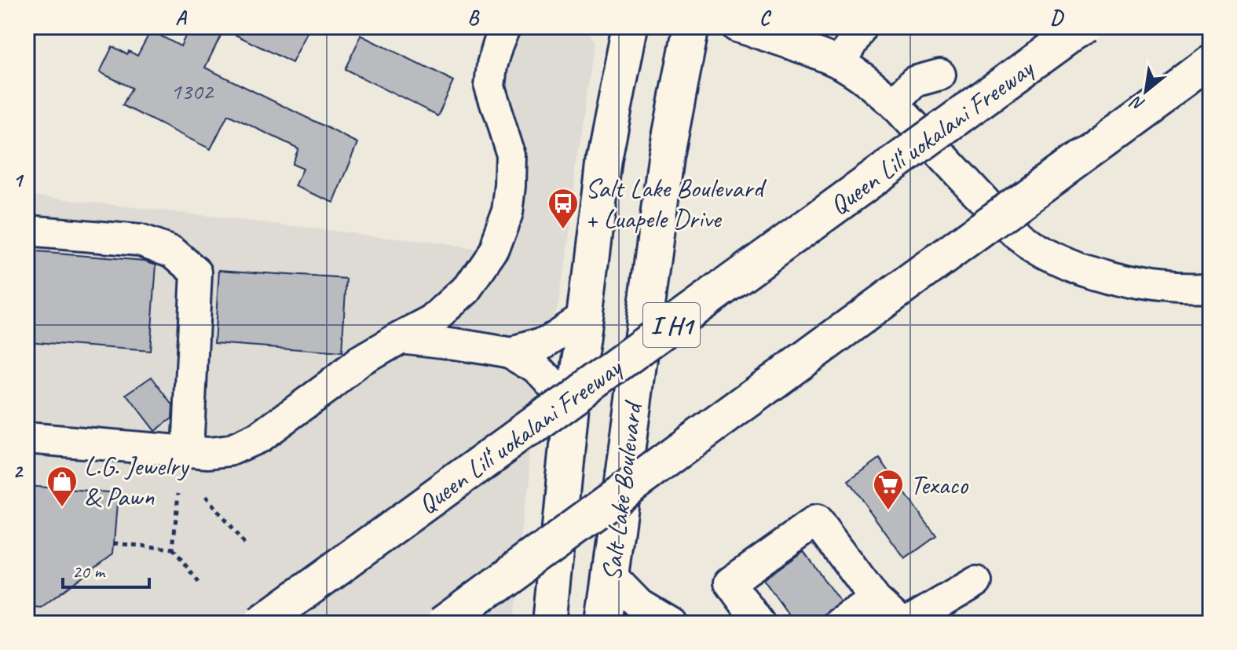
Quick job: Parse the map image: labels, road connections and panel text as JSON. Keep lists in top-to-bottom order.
{
  "streets": {
    "main road": ["Queen Liliʻuokalani Freeway", "I H1", "Salt Lake Boulevard"]
  },
  "places": {
    "bus stop": ["Salt Lake Boulevard + Luapele Drive"],
    "shop": ["L.G. Jewelry & Pawn"],
    "supermarket": ["Texaco"]
  },
  "house_numbers": ["1302"],
  "scale_bar": "20 m",
  "north": "bottom left",
  "grid": {
    "columns": [
      "A",
      "B",
      "C",
      "D"
    ],
    "rows": ["1", "2"]
  }
}
